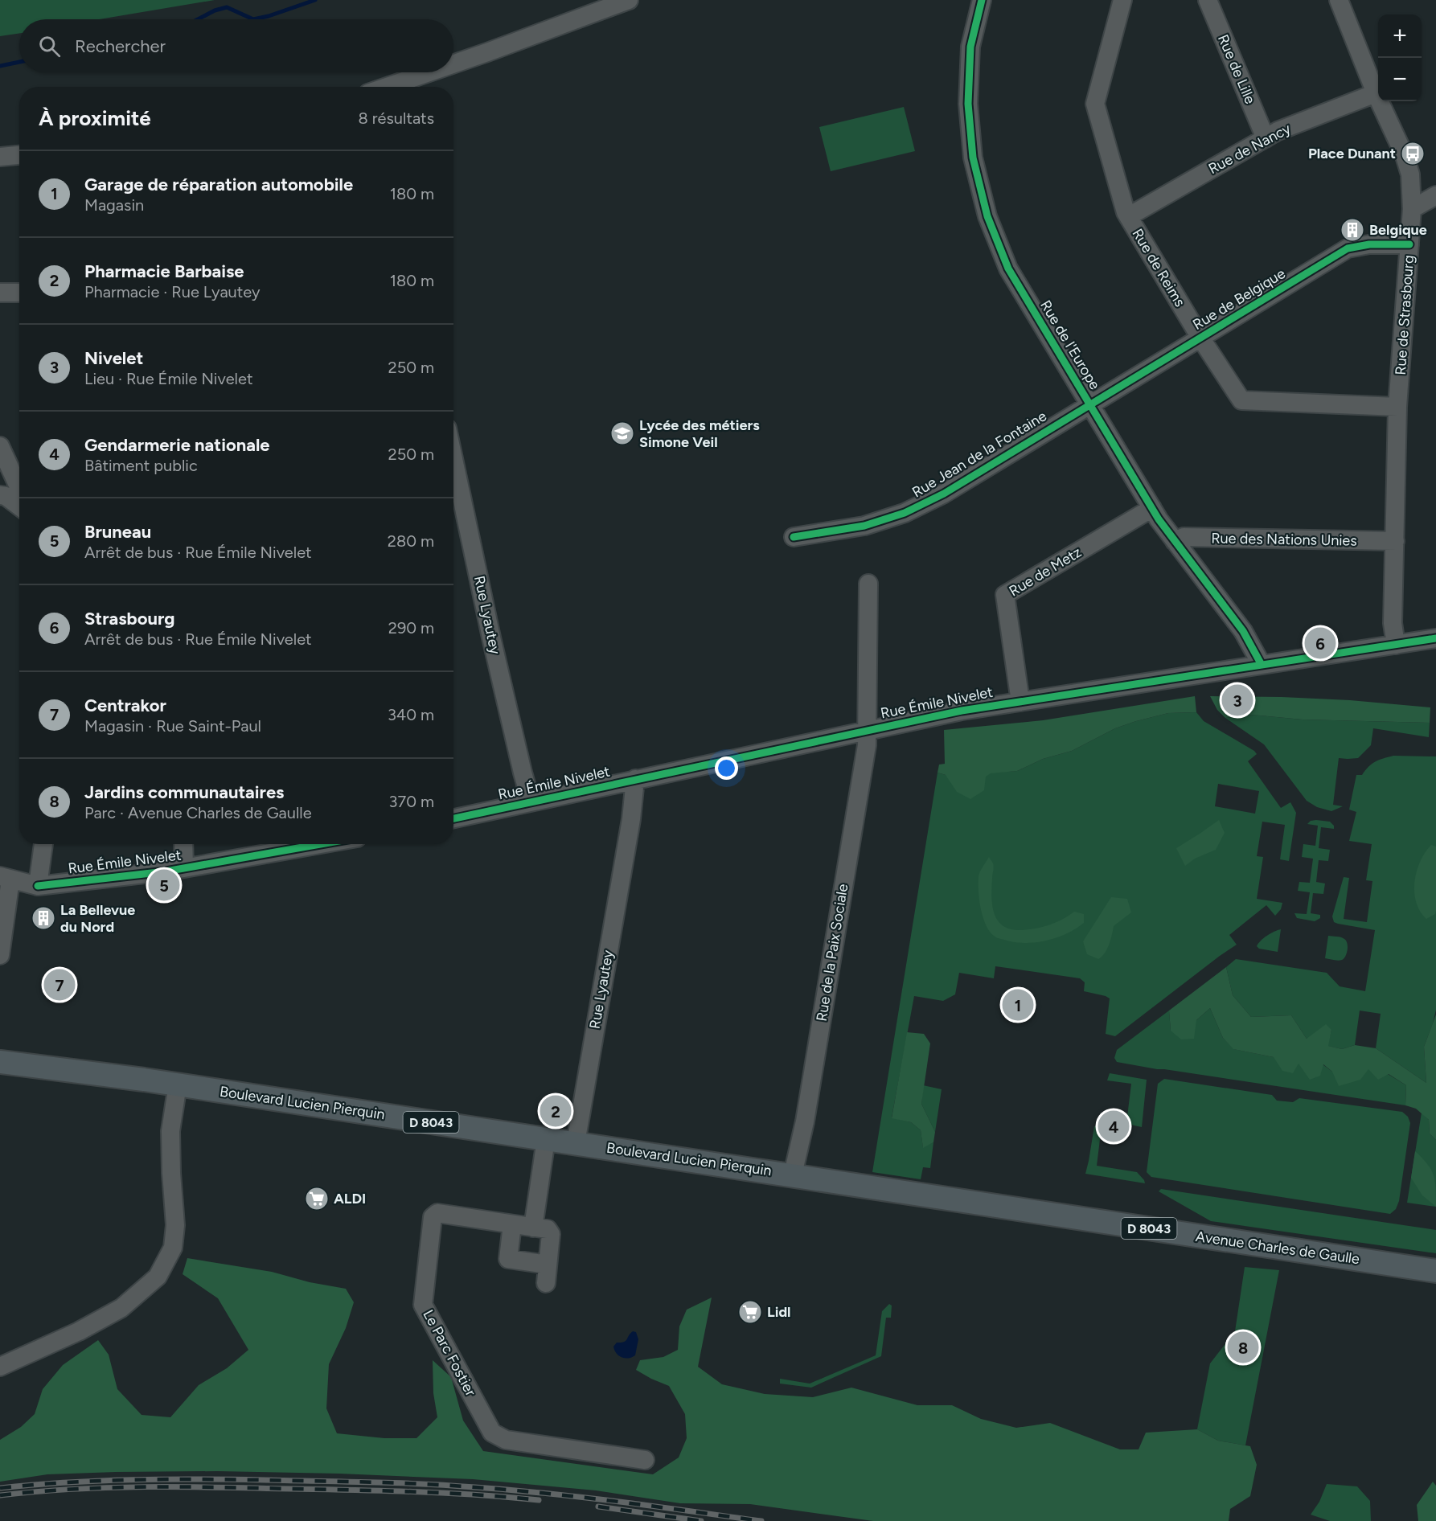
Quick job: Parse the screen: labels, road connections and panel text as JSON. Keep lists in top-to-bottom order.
{
  "streets": {
    "main road": ["Boulevard Lucien Pierquin", "D 8043", "Avenue Charles de Gaulle"],
    "street": [
      "Rue de Lille",
      "Rue de Nancy",
      "Rue de Reims",
      "Rue de Belgique",
      "Rue de Strasbourg",
      "Rue de l'Europe",
      "Rue Jean de la Fontaine",
      "Rue des Nations Unies",
      "Rue de Metz",
      "Rue Lyautey",
      "Rue Émile Nivelet",
      "Rue de la Paix Sociale",
      "Le Parc Fostier"
    ]
  },
  "crossings": [
    ["Rue de Lille", "Rue de Nancy"],
    ["Rue de Nancy", "Rue de Reims"],
    ["Rue de Nancy", "Rue de Strasbourg"],
    ["Rue de Reims", "Rue de Belgique"],
    ["Rue de Reims", "Rue de Strasbourg"],
    ["Rue de Belgique", "Rue de Strasbourg"],
    ["Rue de Belgique", "Rue de l'Europe"],
    ["Rue de Belgique", "Rue Jean de la Fontaine"],
    ["Rue de Strasbourg", "Rue des Nations Unies"],
    ["Rue de Strasbourg", "Rue Émile Nivelet"],
    ["Rue de l'Europe", "Rue Jean de la Fontaine"],
    ["Rue de l'Europe", "Rue des Nations Unies"],
    ["Rue de l'Europe", "Rue de Metz"],
    ["Rue de l'Europe", "Rue Émile Nivelet"],
    ["Rue de Metz", "Rue Émile Nivelet"],
    ["Rue Lyautey", "Rue Émile Nivelet"],
    ["Rue Lyautey", "Boulevard Lucien Pierquin"],
    ["Rue Émile Nivelet", "Rue de la Paix Sociale"],
    ["Rue de la Paix Sociale", "Boulevard Lucien Pierquin"],
    ["Boulevard Lucien Pierquin", "Avenue Charles de Gaulle"]
  ],
  "places": {
    "bus stop": ["Place Dunant"],
    "building": ["Belgique", "La Bellevue du Nord"],
    "school or university": ["Lycée des métiers Simone Veil"],
    "supermarket": ["ALDI", "Lidl"]
  },
  "page": {
    "map_buttons": ["+", "−"],
    "search": "Rechercher",
    "heading": ["À proximité", "8 résultats"],
    "list": [
      {
        "mark": "1",
        "name": "Garage de réparation automobile",
        "note": "Magasin",
        "value": "180 m"
      },
      {
        "mark": "2",
        "name": "Pharmacie Barbaise",
        "note": "Pharmacie · Rue Lyautey",
        "value": "180 m"
      },
      {
        "mark": "3",
        "name": "Nivelet",
        "note": "Lieu · Rue Émile Nivelet",
        "value": "250 m"
      },
      {
        "mark": "4",
        "name": "Gendarmerie nationale",
        "note": "Bâtiment public",
        "value": "250 m"
      },
      {
        "mark": "5",
        "name": "Bruneau",
        "note": "Arrêt de bus · Rue Émile Nivelet",
        "value": "280 m"
      },
      {
        "mark": "6",
        "name": "Strasbourg",
        "note": "Arrêt de bus · Rue Émile Nivelet",
        "value": "290 m"
      },
      {
        "mark": "7",
        "name": "Centrakor",
        "note": "Magasin · Rue Saint-Paul",
        "value": "340 m"
      },
      {
        "mark": "8",
        "name": "Jardins communautaires",
        "note": "Parc · Avenue Charles de Gaulle",
        "value": "370 m"
      }
    ],
    "pins": [
      "6",
      "3",
      "5",
      "7",
      "1",
      "2",
      "4",
      "8"
    ]
  }
}
